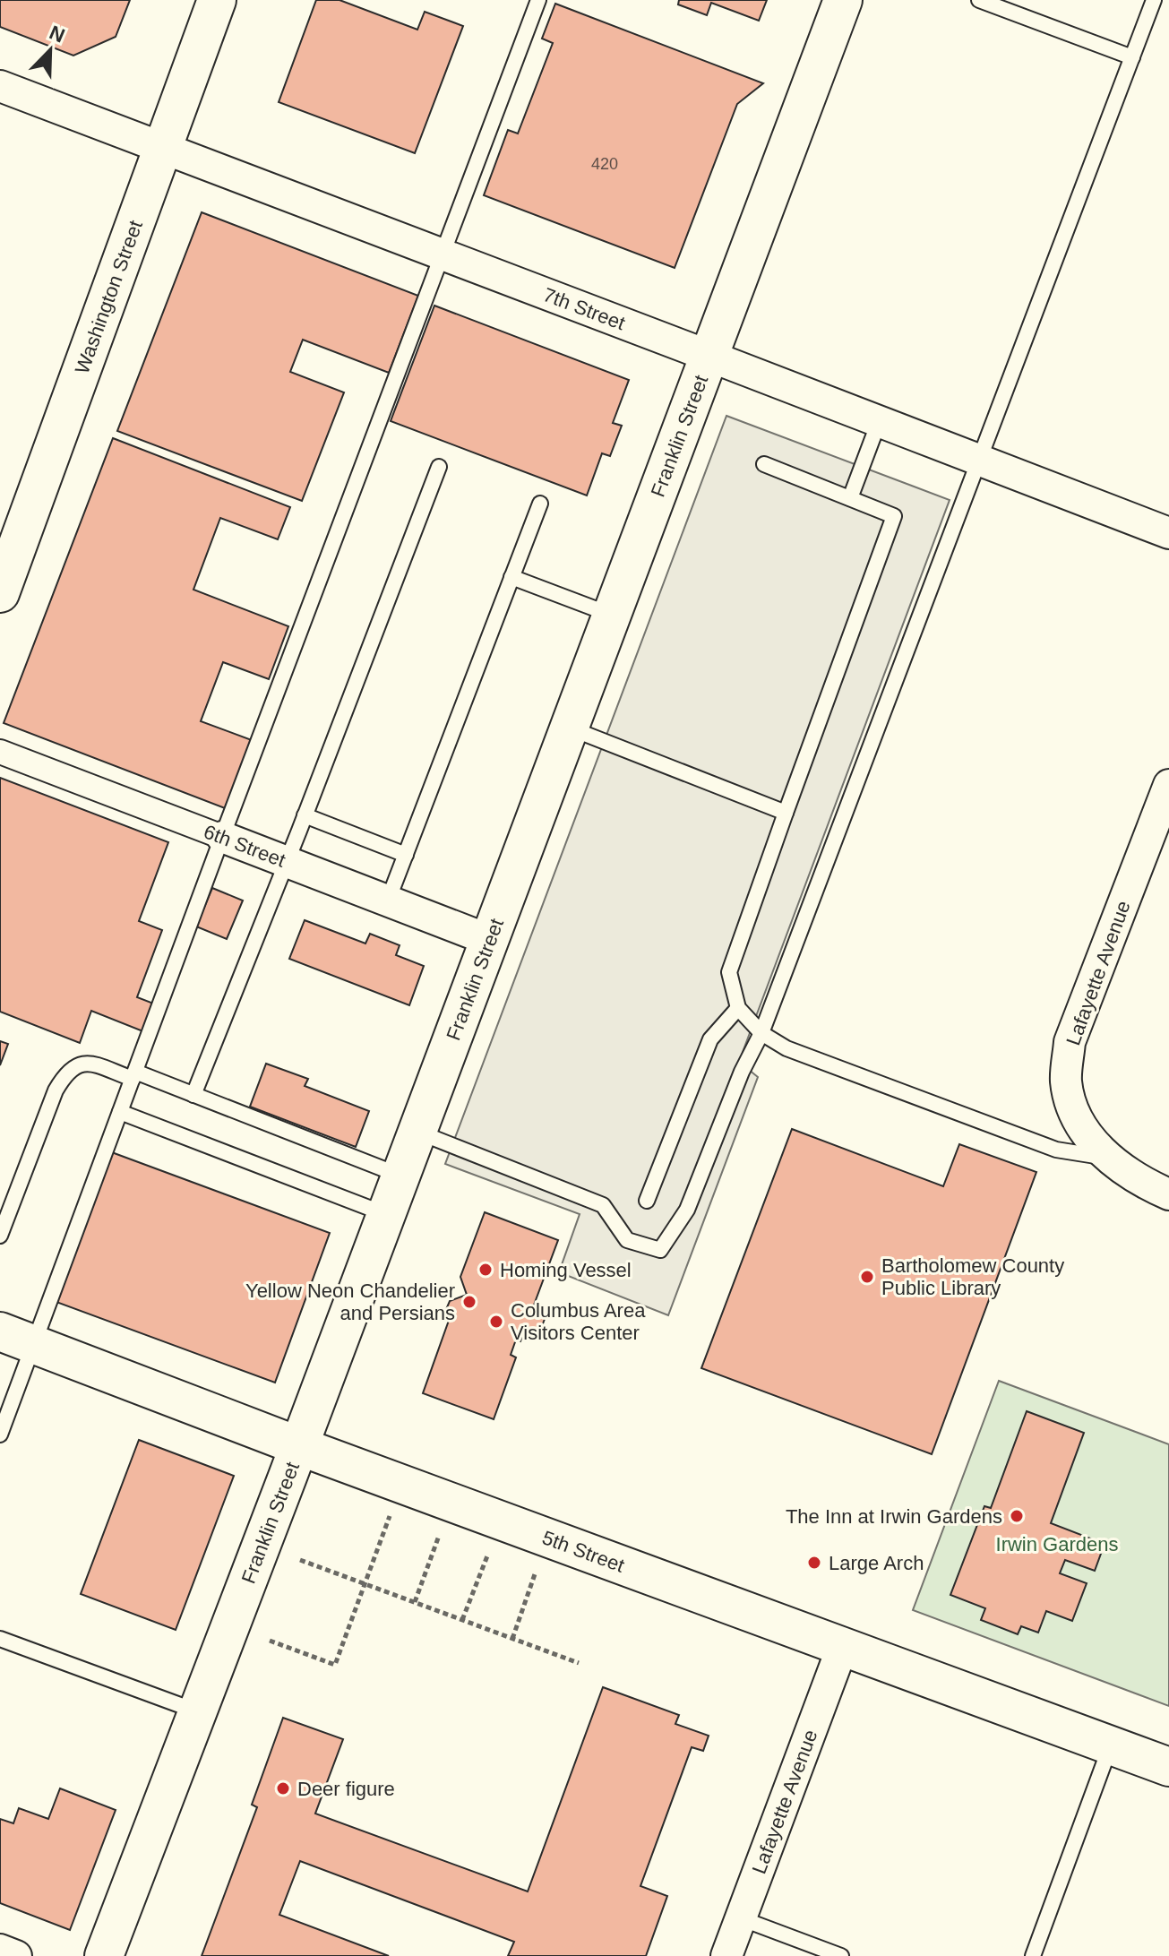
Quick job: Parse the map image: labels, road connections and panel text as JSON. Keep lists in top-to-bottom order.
{
  "streets": {
    "street": [
      "Washington Street",
      "7th Street",
      "Franklin Street",
      "6th Street",
      "Lafayette Avenue",
      "5th Street"
    ]
  },
  "crossings": [
    ["Washington Street", "7th Street"],
    ["7th Street", "Franklin Street"],
    ["Franklin Street", "6th Street"],
    ["Franklin Street", "5th Street"],
    ["Lafayette Avenue", "5th Street"]
  ],
  "parks": ["Irwin Gardens"],
  "places": [
    "Homing Vessel",
    "Bartholomew County Public Library",
    "Yellow Neon Chandelier and Persians",
    "Columbus Area Visitors Center",
    "The Inn at Irwin Gardens",
    "Large Arch",
    "Deer figure"
  ],
  "house_numbers": ["420"],
  "north": "top right"
}
